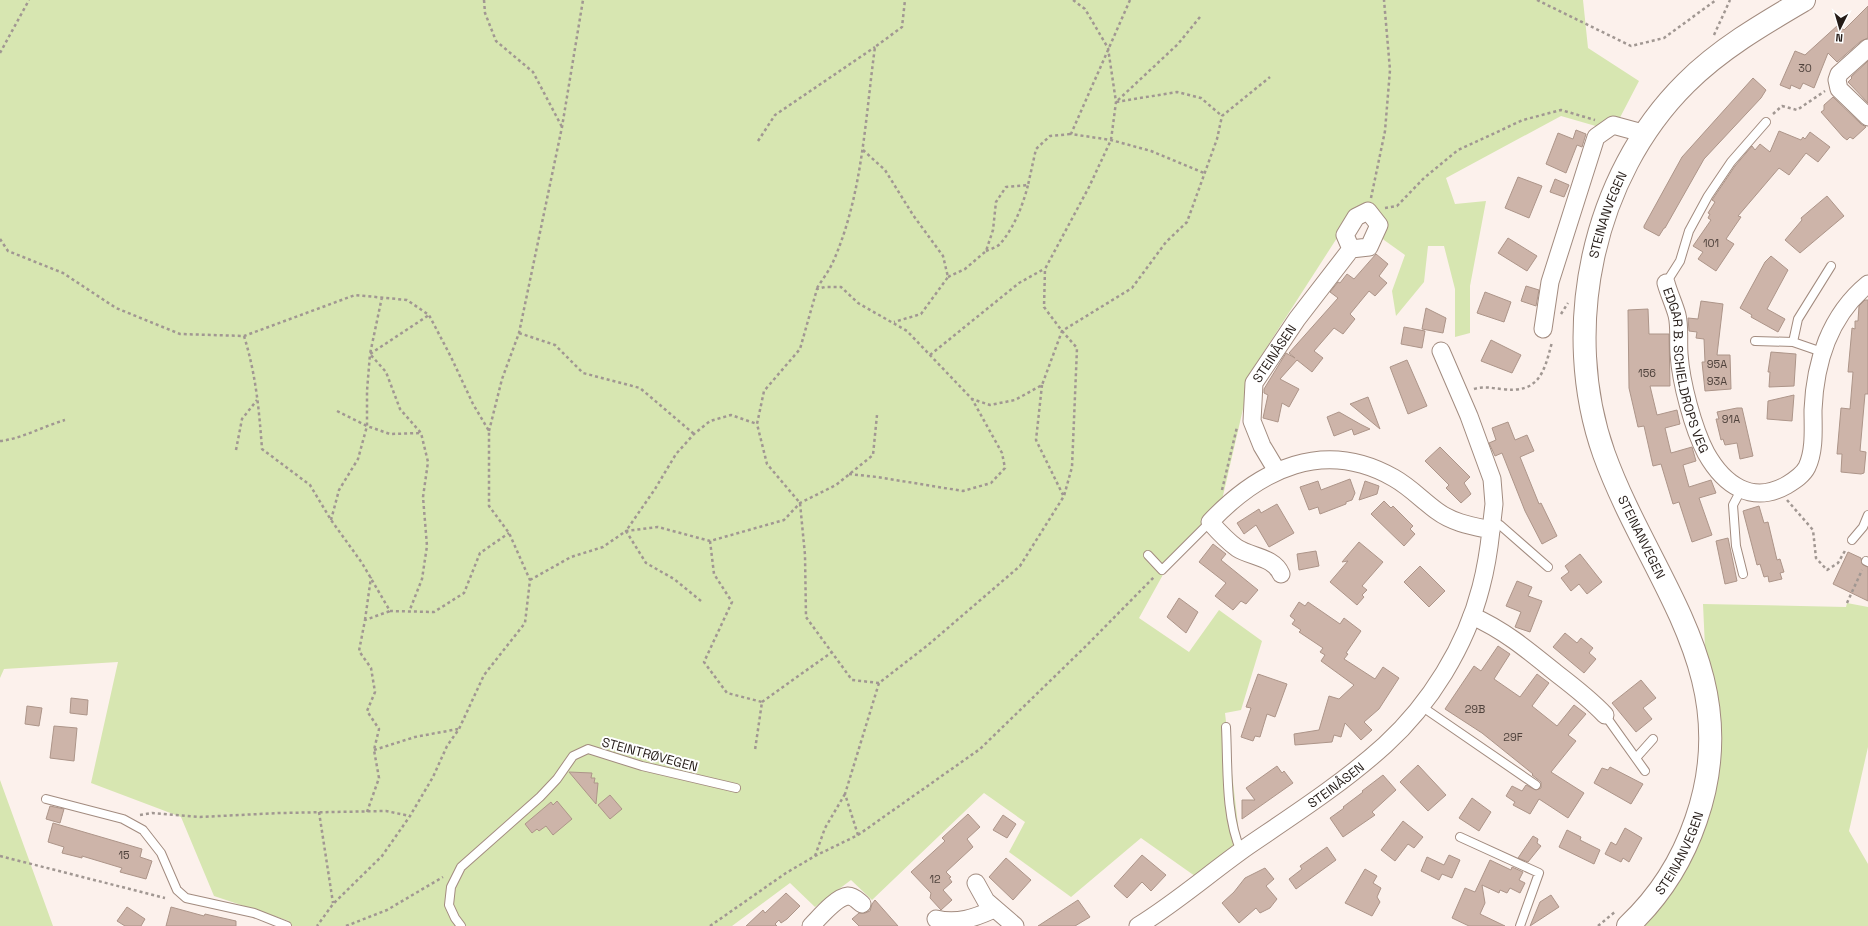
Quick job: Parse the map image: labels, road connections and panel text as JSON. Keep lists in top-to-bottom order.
{
  "streets": {
    "main road": ["STEINANVEGEN"],
    "street": ["STEINÅSEN", "EDGAR B. SCHIELDROPS VEG"],
    "lane": ["STEINTRØVEGEN"]
  },
  "house_numbers": [
    "30",
    "101",
    "95A",
    "156",
    "93A",
    "91A",
    "29B",
    "29F",
    "15",
    "12"
  ],
  "north": "bottom"
}
